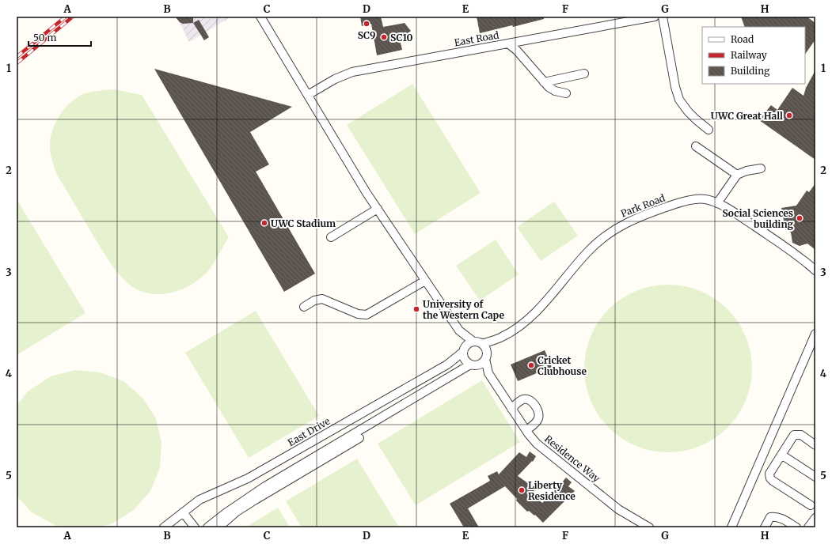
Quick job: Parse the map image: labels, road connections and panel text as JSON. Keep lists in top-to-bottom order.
{
  "streets": {
    "street": [
      "East Road",
      "Park Road",
      "East Drive",
      "Residence Way"
    ]
  },
  "crossings": [
    ["Park Road", "East Drive"],
    ["Park Road", "Residence Way"],
    ["East Drive", "Residence Way"]
  ],
  "places": [
    "SC9",
    "SC10",
    "UWC Great Hall",
    "Social Sciences building",
    "UWC Stadium",
    "University of the Western Cape",
    "Cricket Clubhouse",
    "Liberty Residence"
  ],
  "legend": ["Road", "Railway", "Building"],
  "scale_bar": "50 m",
  "grid": {
    "columns": [
      "A",
      "B",
      "C",
      "D",
      "E",
      "F",
      "G",
      "H"
    ],
    "rows": [
      "1",
      "2",
      "3",
      "4",
      "5"
    ]
  }
}
